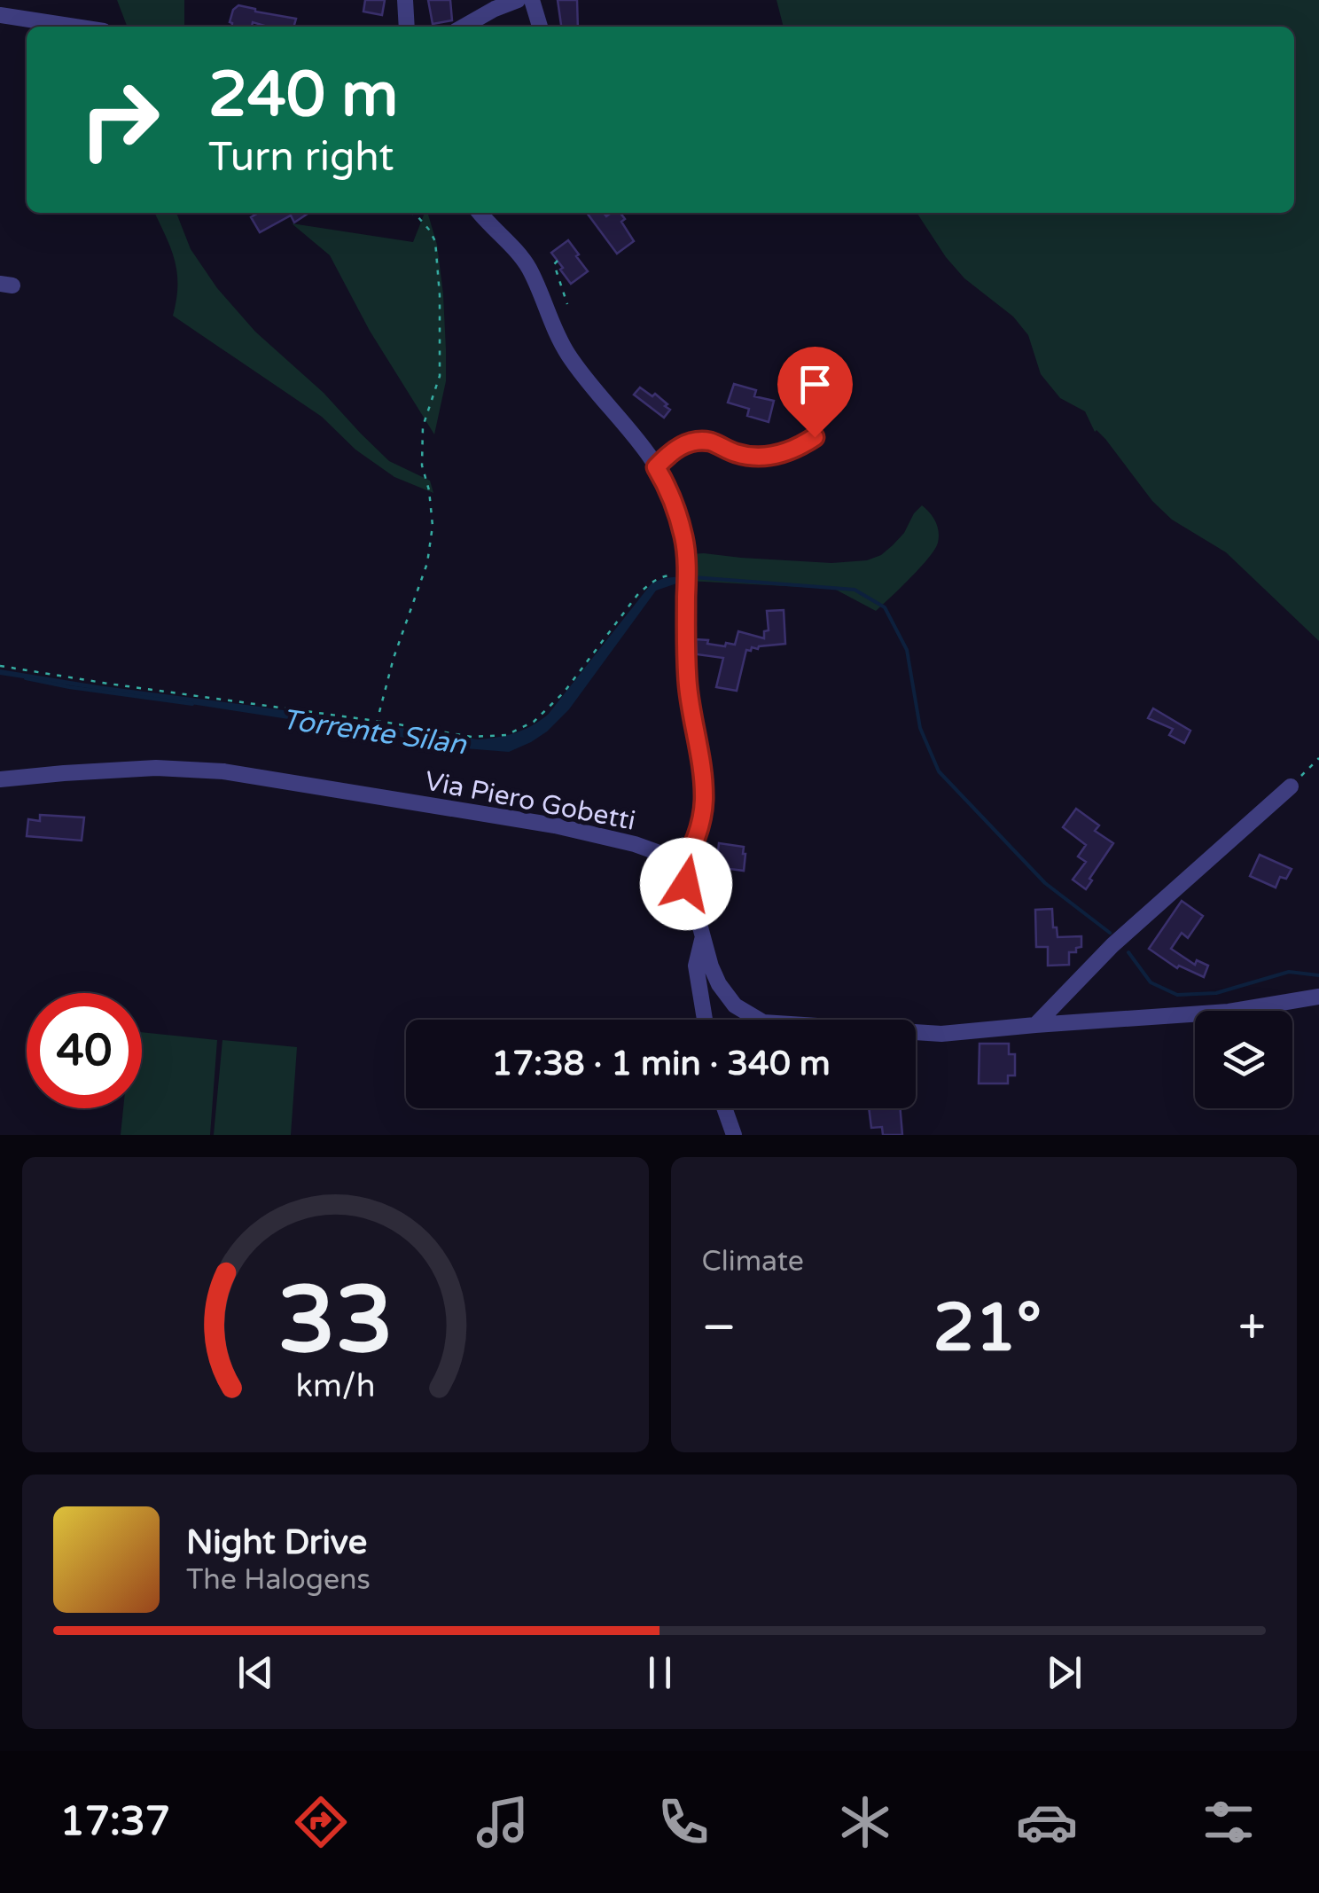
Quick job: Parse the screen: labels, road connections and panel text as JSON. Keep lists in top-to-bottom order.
{
  "streets": {
    "street": ["Via Piero Gobetti"]
  },
  "water": ["Torrente Silan"],
  "page": {
    "turn": ["240 m", "Turn right"],
    "limit": "40",
    "trip": "17:38 · 1 min · 340 m",
    "tile": "Climate",
    "heat": ["−", "21°", "+"],
    "song": ["Night Drive", "The Halogens"],
    "tabs": "17:37",
    "gauge": ["33", "km/h"]
  }
}
